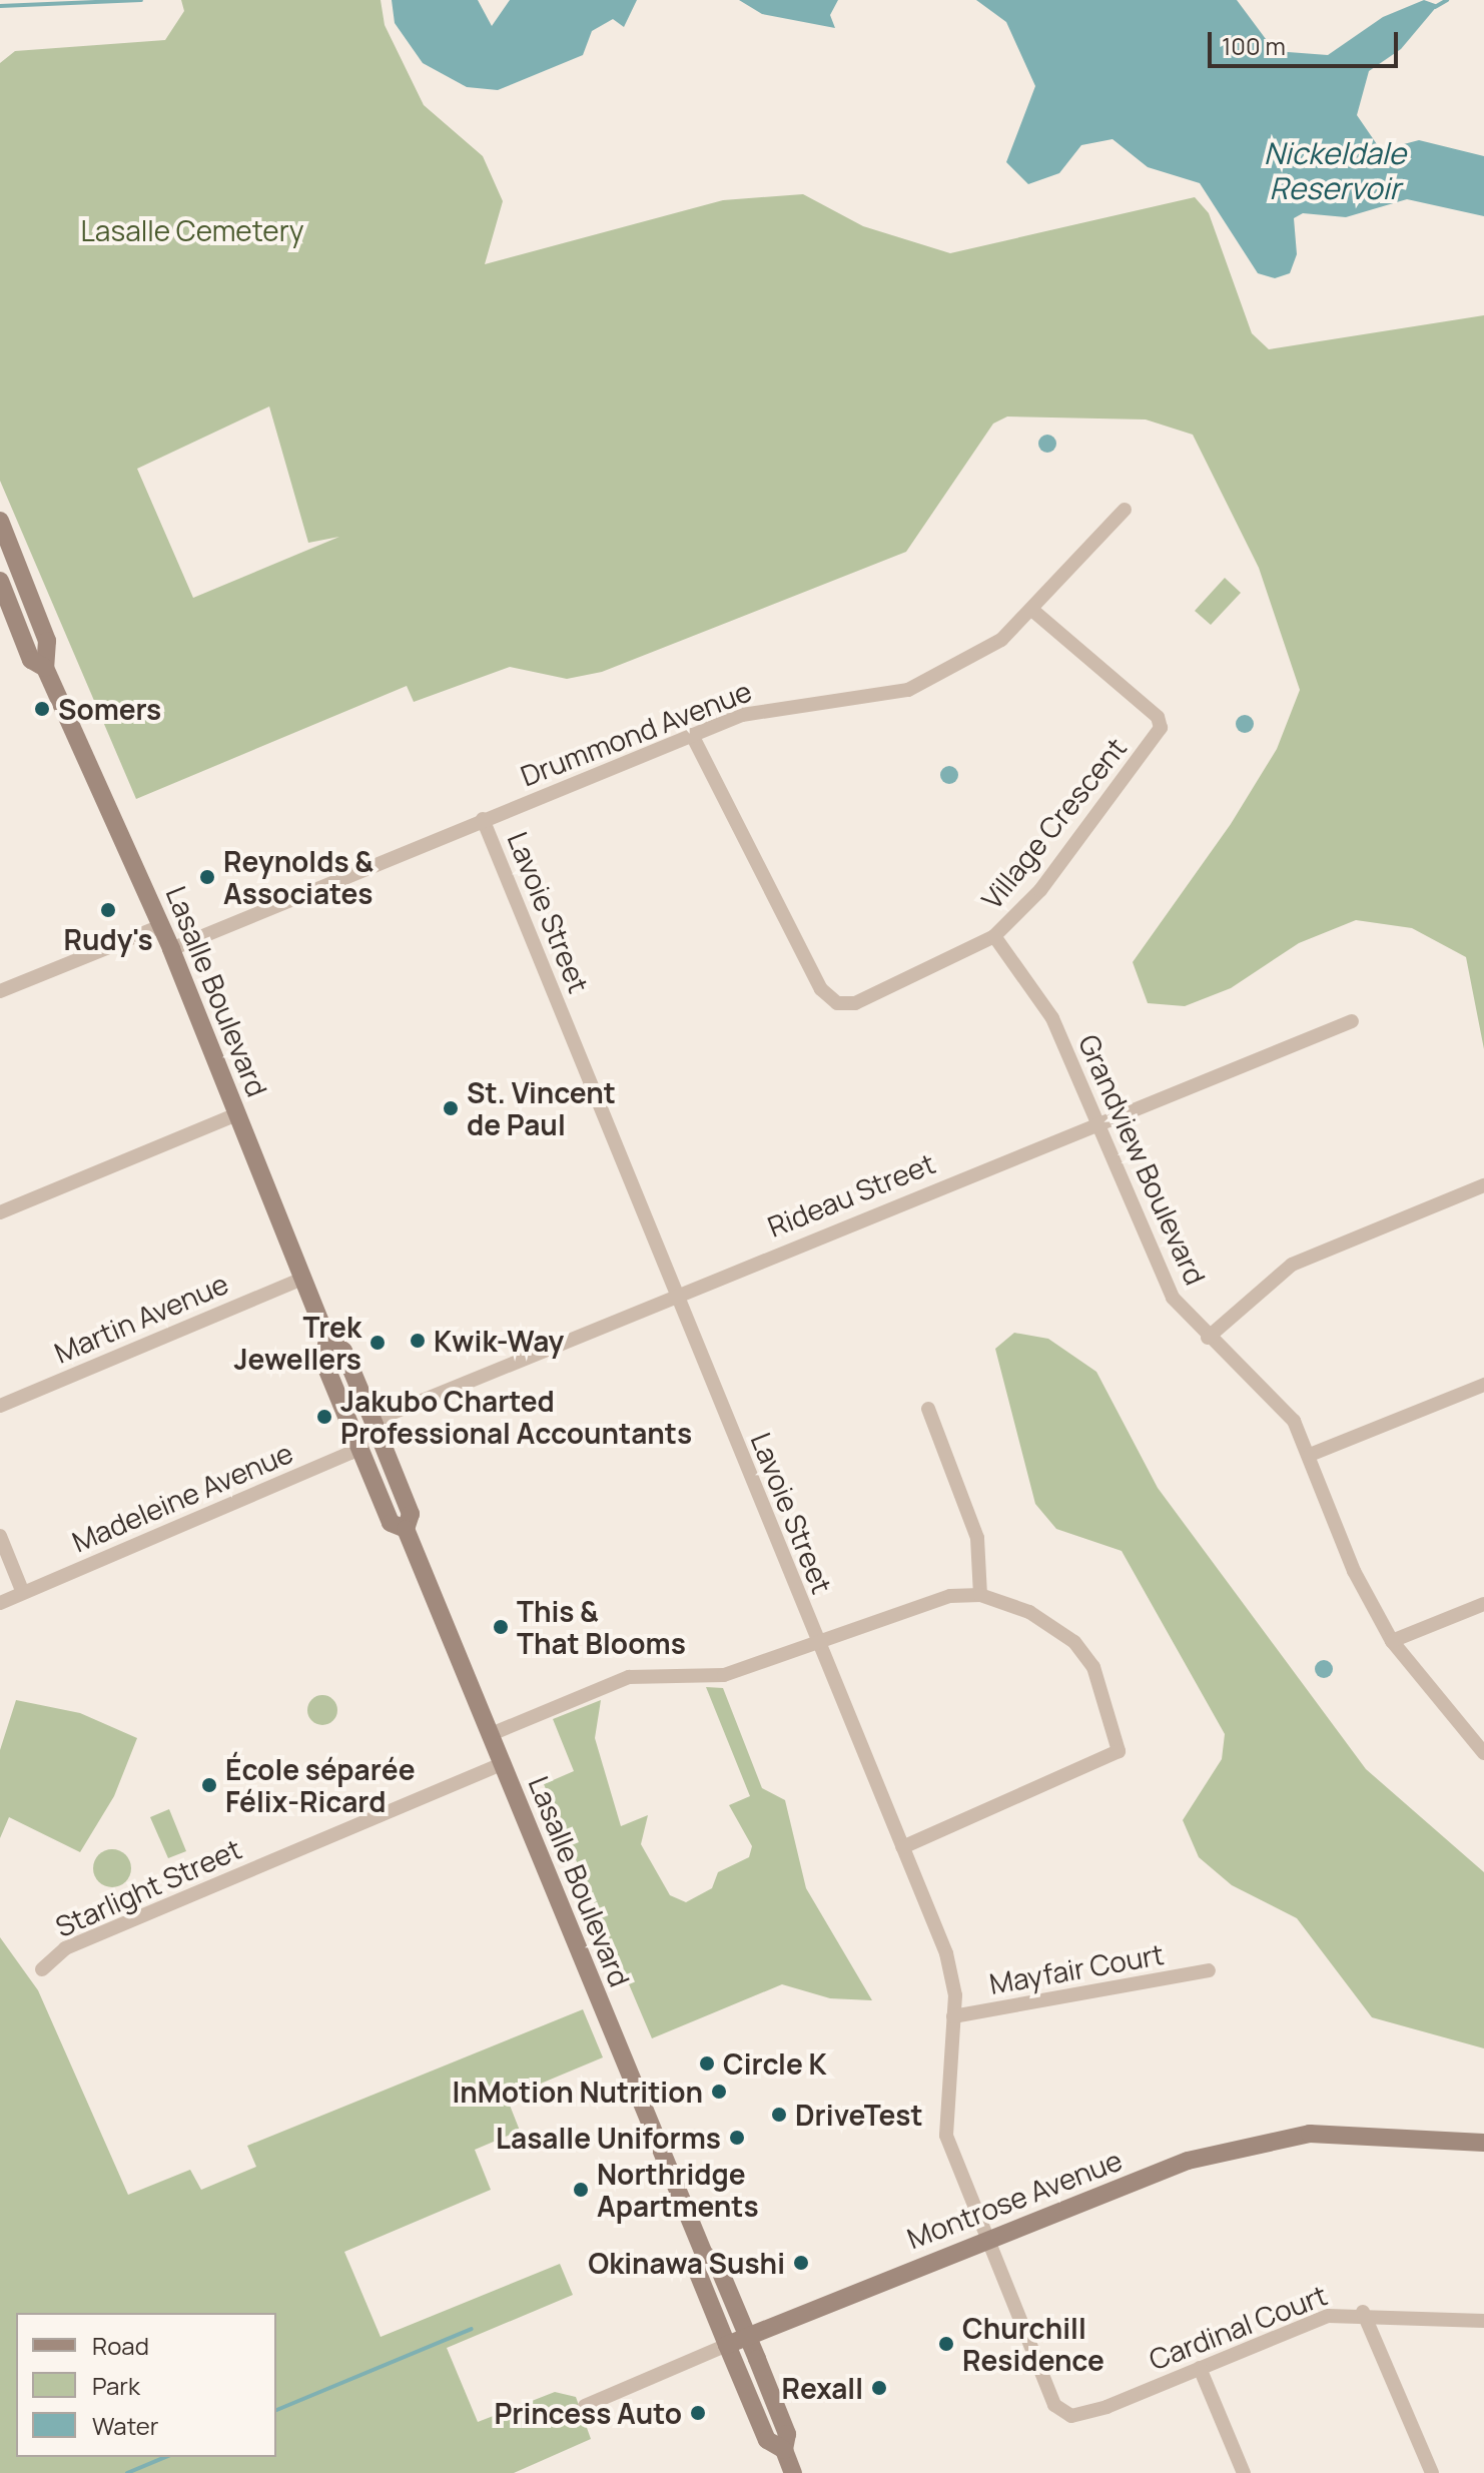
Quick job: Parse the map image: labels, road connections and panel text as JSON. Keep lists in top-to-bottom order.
{
  "streets": {
    "main road": ["Lasalle Boulevard", "Montrose Avenue"],
    "street": [
      "Drummond Avenue",
      "Village Crescent",
      "Lavoie Street",
      "Grandview Boulevard",
      "Rideau Street",
      "Martin Avenue",
      "Madeleine Avenue",
      "Starlight Street",
      "Mayfair Court",
      "Cardinal Court"
    ]
  },
  "crossings": [
    ["Drummond Avenue", "Village Crescent"],
    ["Drummond Avenue", "Lavoie Street"],
    ["Drummond Avenue", "Lasalle Boulevard"],
    ["Village Crescent", "Grandview Boulevard"],
    ["Lavoie Street", "Rideau Street"],
    ["Lavoie Street", "Mayfair Court"],
    ["Lavoie Street", "Montrose Avenue"],
    ["Lavoie Street", "Cardinal Court"],
    ["Lasalle Boulevard", "Rideau Street"],
    ["Lasalle Boulevard", "Martin Avenue"],
    ["Lasalle Boulevard", "Madeleine Avenue"],
    ["Lasalle Boulevard", "Starlight Street"],
    ["Lasalle Boulevard", "Montrose Avenue"],
    ["Grandview Boulevard", "Rideau Street"],
    ["Rideau Street", "Madeleine Avenue"],
    ["Montrose Avenue", "Cardinal Court"]
  ],
  "water": ["Nickeldale Reservoir"],
  "parks": ["Lasalle Cemetery"],
  "places": [
    "Somers",
    "Reynolds & Associates",
    "Rudy's",
    "St. Vincent de Paul",
    "Kwik-Way",
    "Trek Jewellers",
    "Jakubo Charted Professional Accountants",
    "This & That Blooms",
    "École séparée Félix-Ricard",
    "Circle K",
    "InMotion Nutrition",
    "DriveTest",
    "Lasalle Uniforms",
    "Northridge Apartments",
    "Okinawa Sushi",
    "Churchill Residence",
    "Rexall",
    "Princess Auto"
  ],
  "legend": ["Road", "Park", "Water"],
  "scale_bar": "100 m"
}
